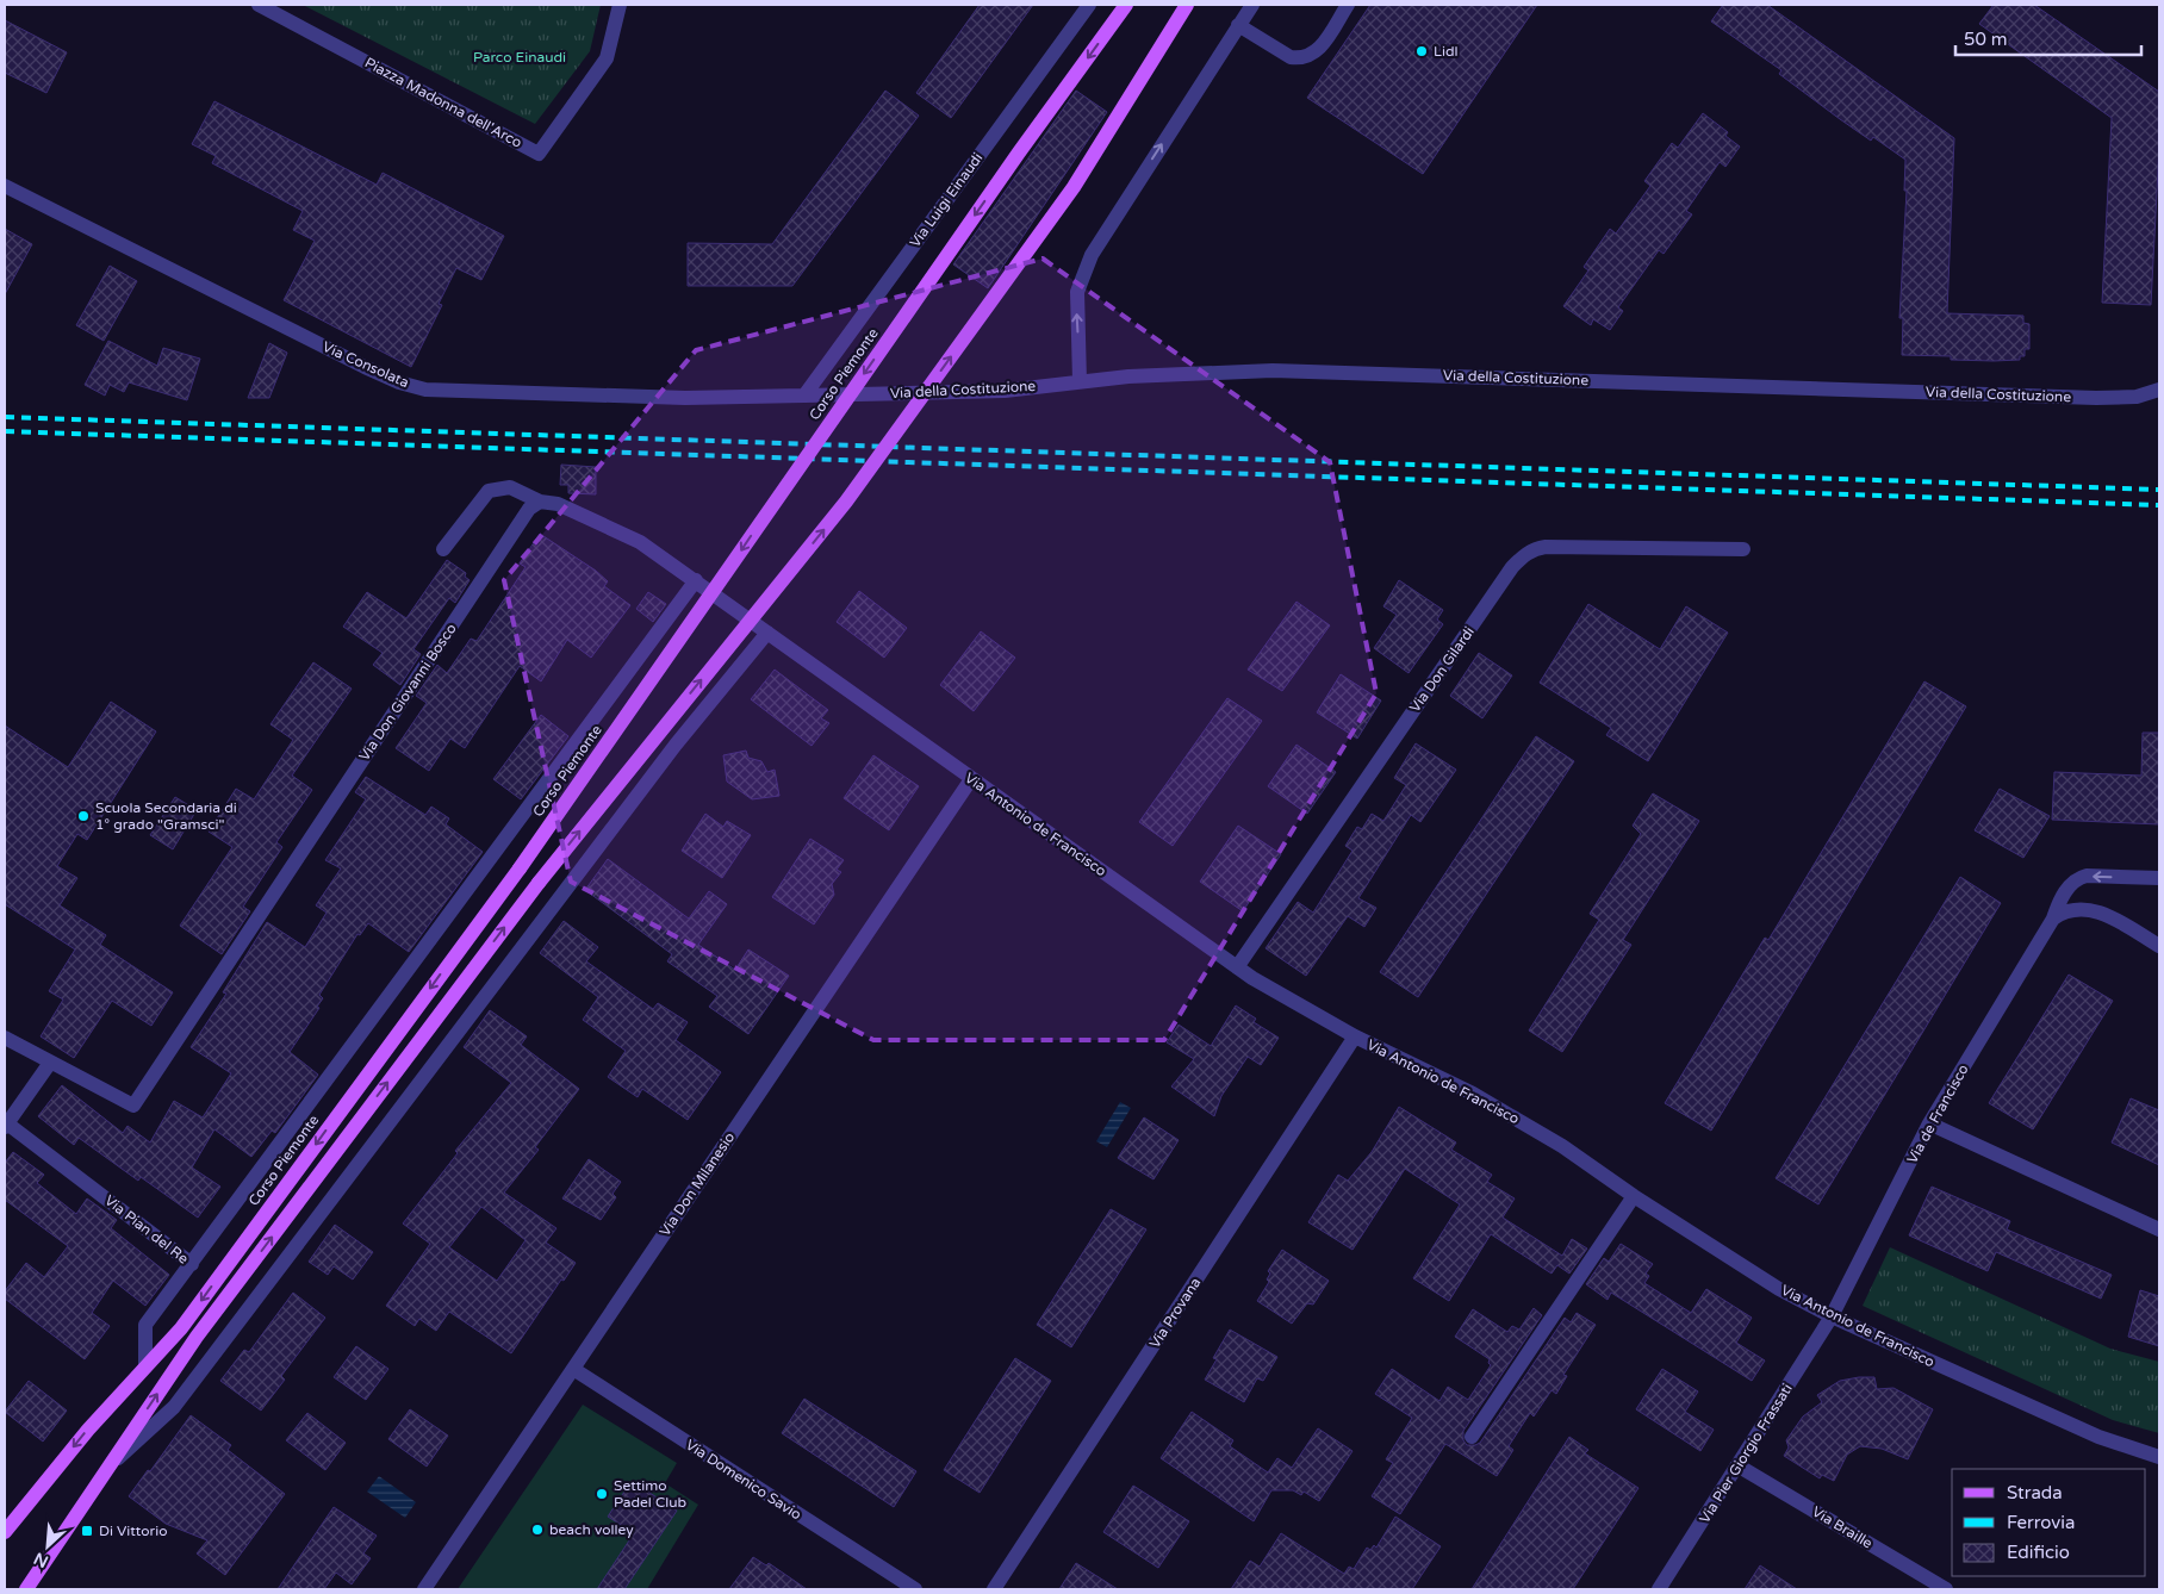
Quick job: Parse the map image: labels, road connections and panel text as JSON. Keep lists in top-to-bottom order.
{
  "streets": {
    "main road": ["Corso Piemonte"],
    "street": [
      "Piazza Madonna dell'Arco",
      "Via Luigi Einaudi",
      "Via Consolata",
      "Via della Costituzione",
      "Via Don Gilardi",
      "Via Don Giovanni Bosco",
      "Via Antonio de Francisco",
      "Via de Francisco",
      "Via Don Milanesio",
      "Via Pian del Re",
      "Via Provana",
      "Via Pier Giorgio Frassati",
      "Via Domenico Savio",
      "Via Braille"
    ]
  },
  "crossings": [
    ["Via Luigi Einaudi", "Via Consolata"],
    ["Via Consolata", "Via della Costituzione"],
    ["Corso Piemonte", "Via Pian del Re"],
    ["Via Don Gilardi", "Via Antonio de Francisco"],
    ["Via Don Giovanni Bosco", "Via Pian del Re"],
    ["Via Antonio de Francisco", "Via de Francisco"],
    ["Via Antonio de Francisco", "Via Don Milanesio"],
    ["Via Antonio de Francisco", "Via Provana"],
    ["Via Antonio de Francisco", "Via Pier Giorgio Frassati"],
    ["Via de Francisco", "Via Pier Giorgio Frassati"],
    ["Via Don Milanesio", "Via Domenico Savio"],
    ["Via Pier Giorgio Frassati", "Via Braille"]
  ],
  "parks": ["Parco Einaudi"],
  "places": {
    "other": [
      "Lidl",
      "Scuola Secondaria di 1° grado \"Gramsci\"",
      "Settimo Padel Club",
      "beach volley"
    ],
    "transit": ["Di Vittorio"]
  },
  "legend": ["Strada", "Ferrovia", "Edificio"],
  "scale_bar": "50 m",
  "north": "bottom left"
}
